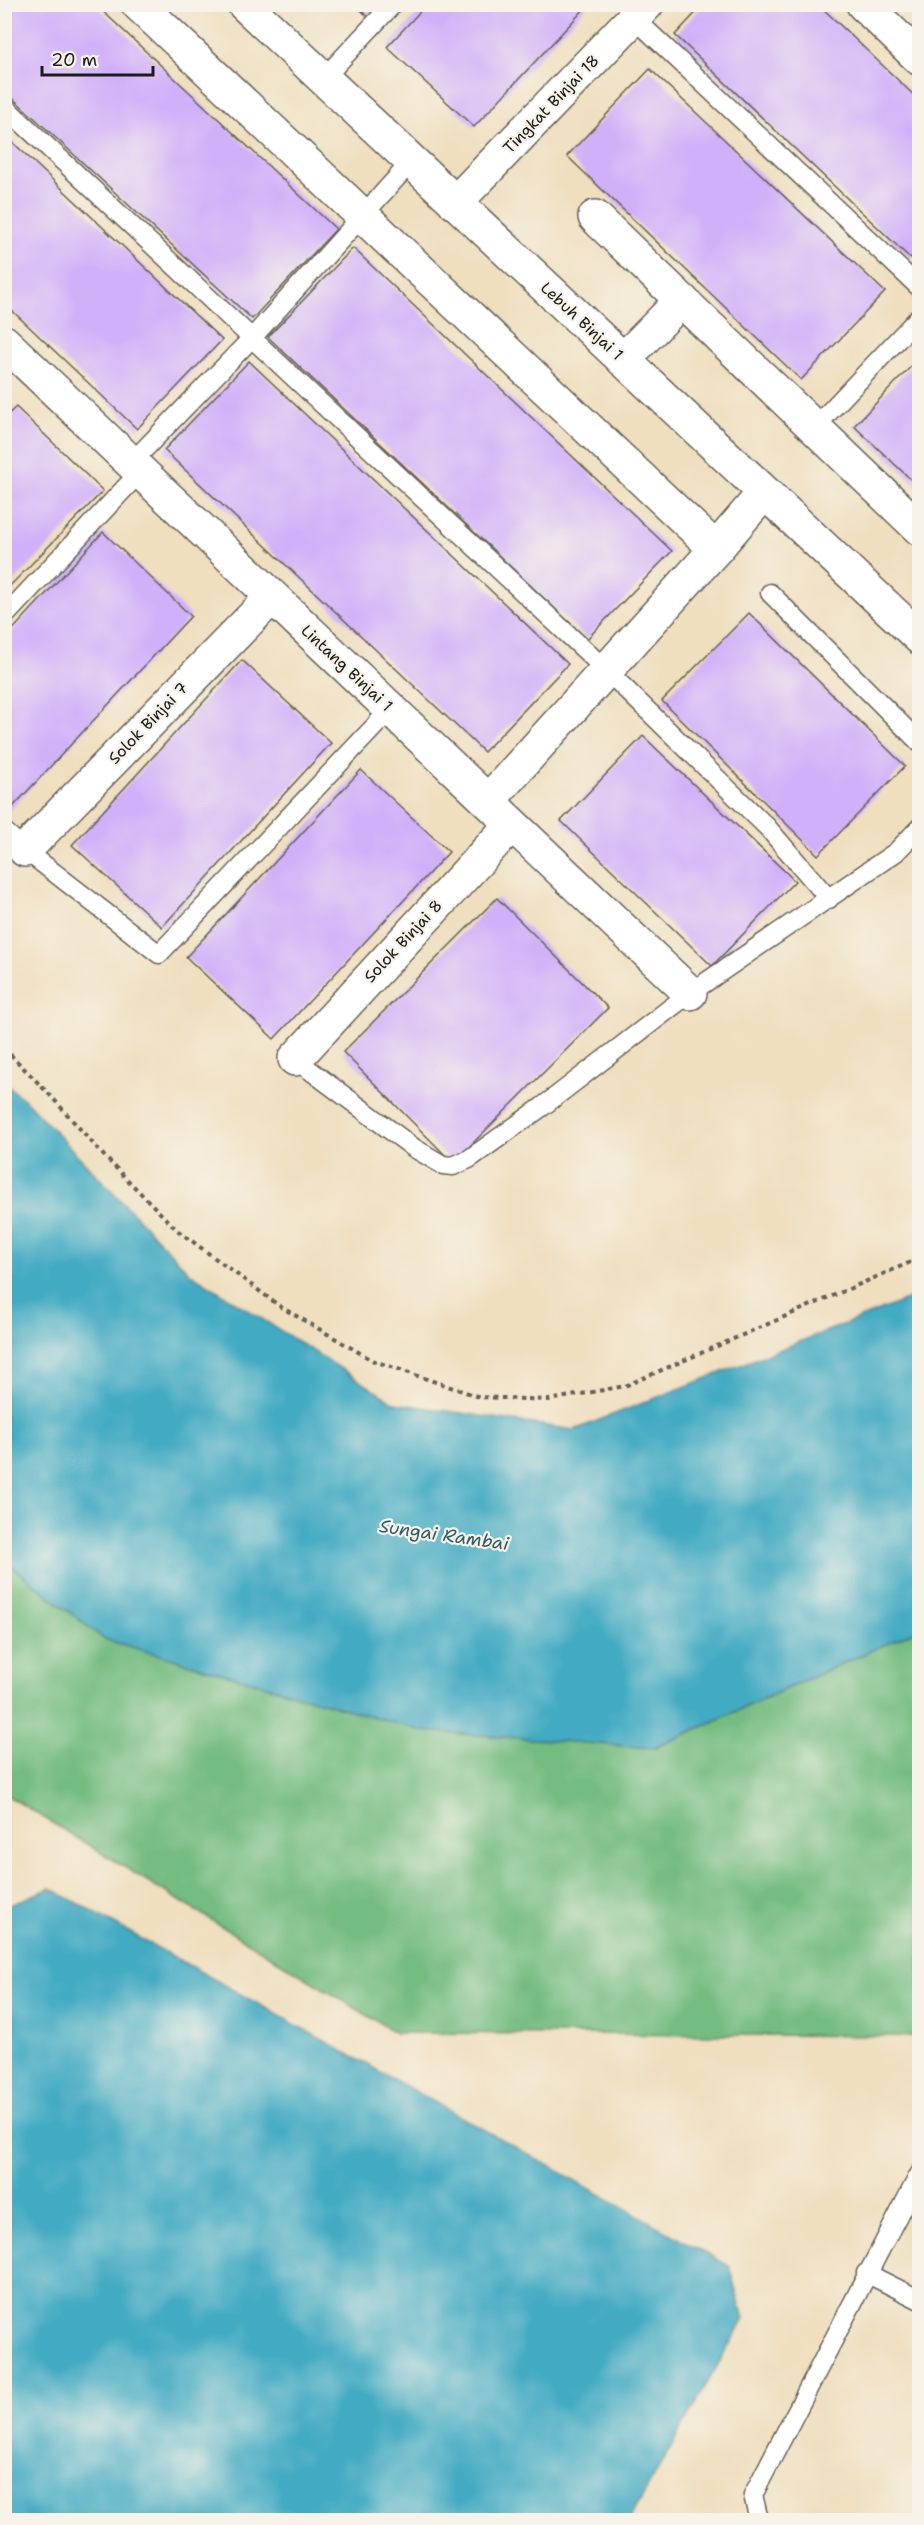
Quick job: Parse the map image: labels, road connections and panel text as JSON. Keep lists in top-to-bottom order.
{
  "streets": {
    "street": [
      "Tingkat Binjai 18",
      "Lebuh Binjai 1",
      "Lintang Binjai 1",
      "Solok Binjai 7",
      "Solok Binjai 8"
    ]
  },
  "crossings": [
    ["Tingkat Binjai 18", "Lebuh Binjai 1"],
    ["Lintang Binjai 1", "Solok Binjai 7"],
    ["Lintang Binjai 1", "Solok Binjai 8"]
  ],
  "water": ["Sungai Rambai"],
  "scale_bar": "20 m"
}
